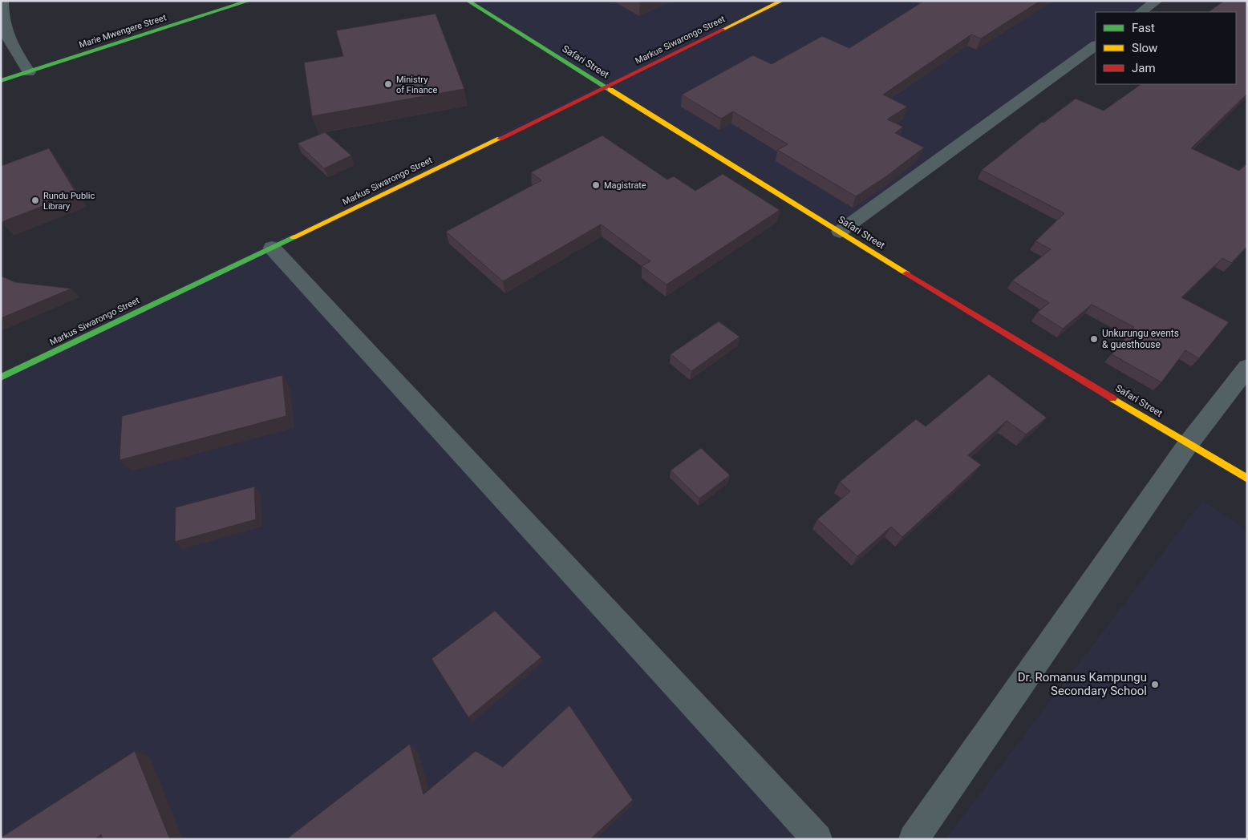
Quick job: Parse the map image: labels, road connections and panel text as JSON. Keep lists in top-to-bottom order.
{
  "streets": {
    "street": ["Marie Mwengere Street", "Markus Siwarongo Street", "Safari Street"]
  },
  "crossings": [
    ["Markus Siwarongo Street", "Safari Street"]
  ],
  "places": [
    "Ministry of Finance",
    "Magistrate",
    "Rundu Public Library",
    "Unkurungu events & guesthouse",
    "Dr. Romanus Kampungu Secondary School"
  ],
  "legend": ["Fast", "Slow", "Jam"]
}
